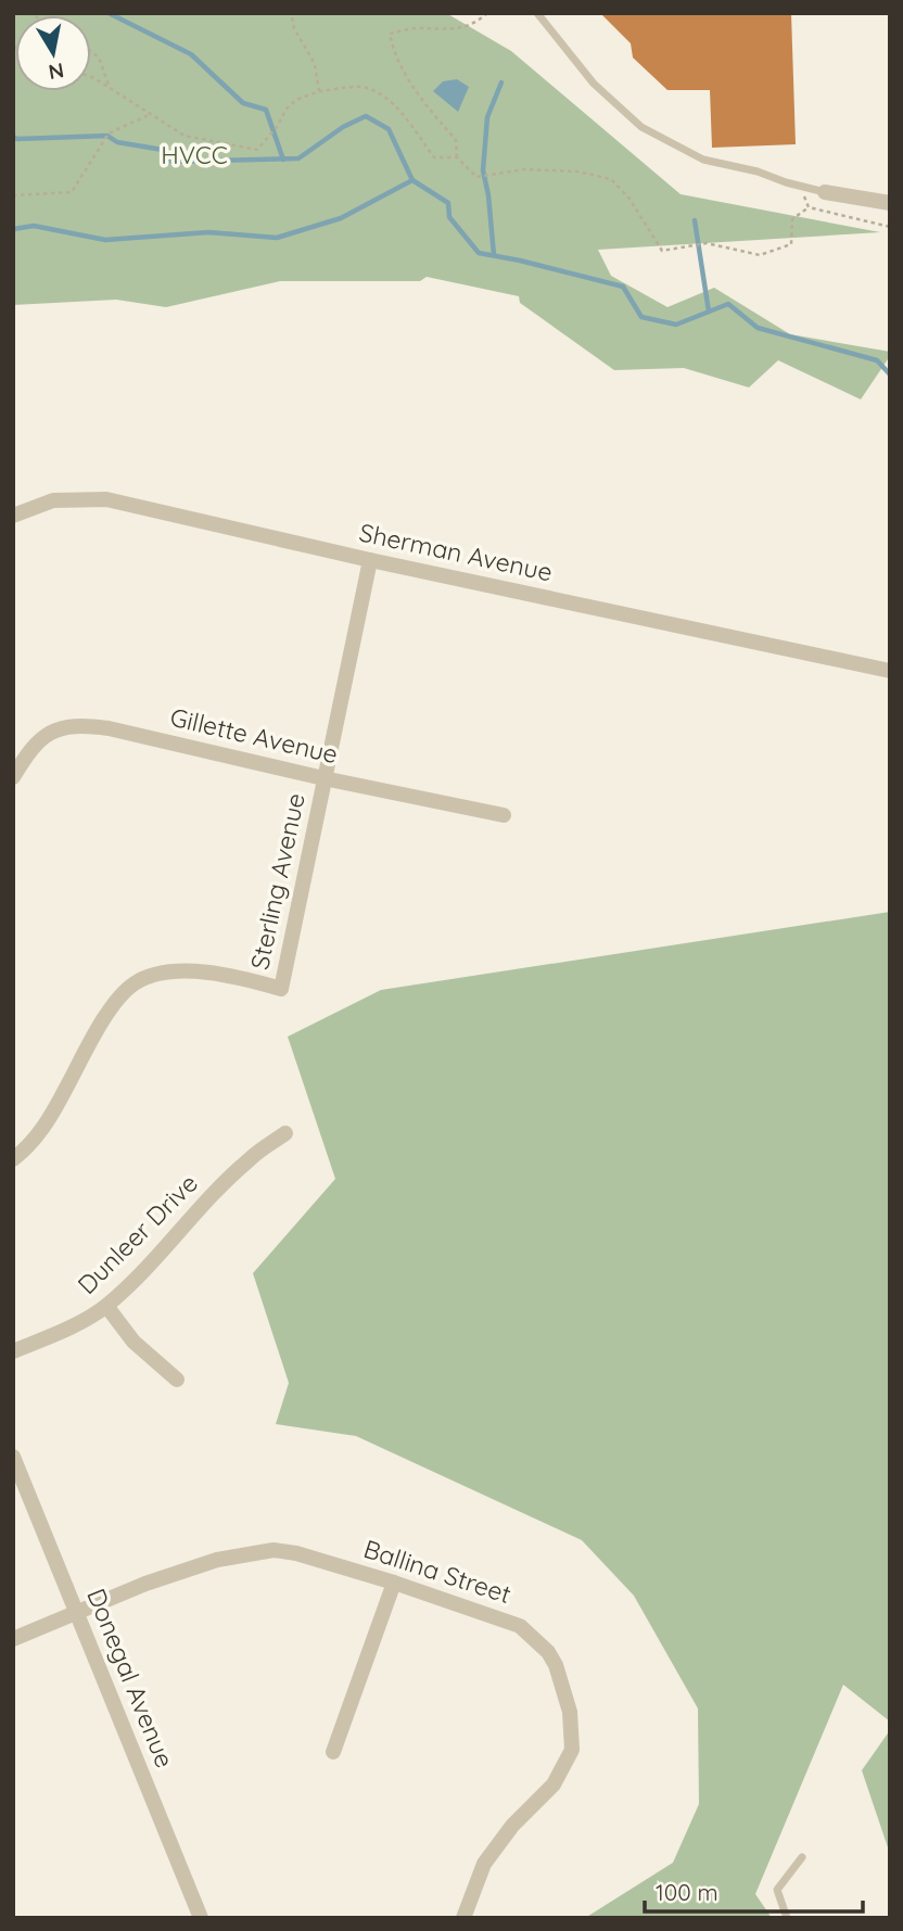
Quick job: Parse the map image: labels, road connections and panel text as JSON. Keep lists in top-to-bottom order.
{
  "streets": {
    "street": [
      "Sherman Avenue",
      "Gillette Avenue",
      "Sterling Avenue",
      "Dunleer Drive",
      "Ballina Street",
      "Donegal Avenue"
    ]
  },
  "crossings": [
    ["Sherman Avenue", "Sterling Avenue"],
    ["Gillette Avenue", "Sterling Avenue"],
    ["Ballina Street", "Donegal Avenue"]
  ],
  "parks": ["HVCC"],
  "scale_bar": "100 m",
  "north": "bottom"
}
